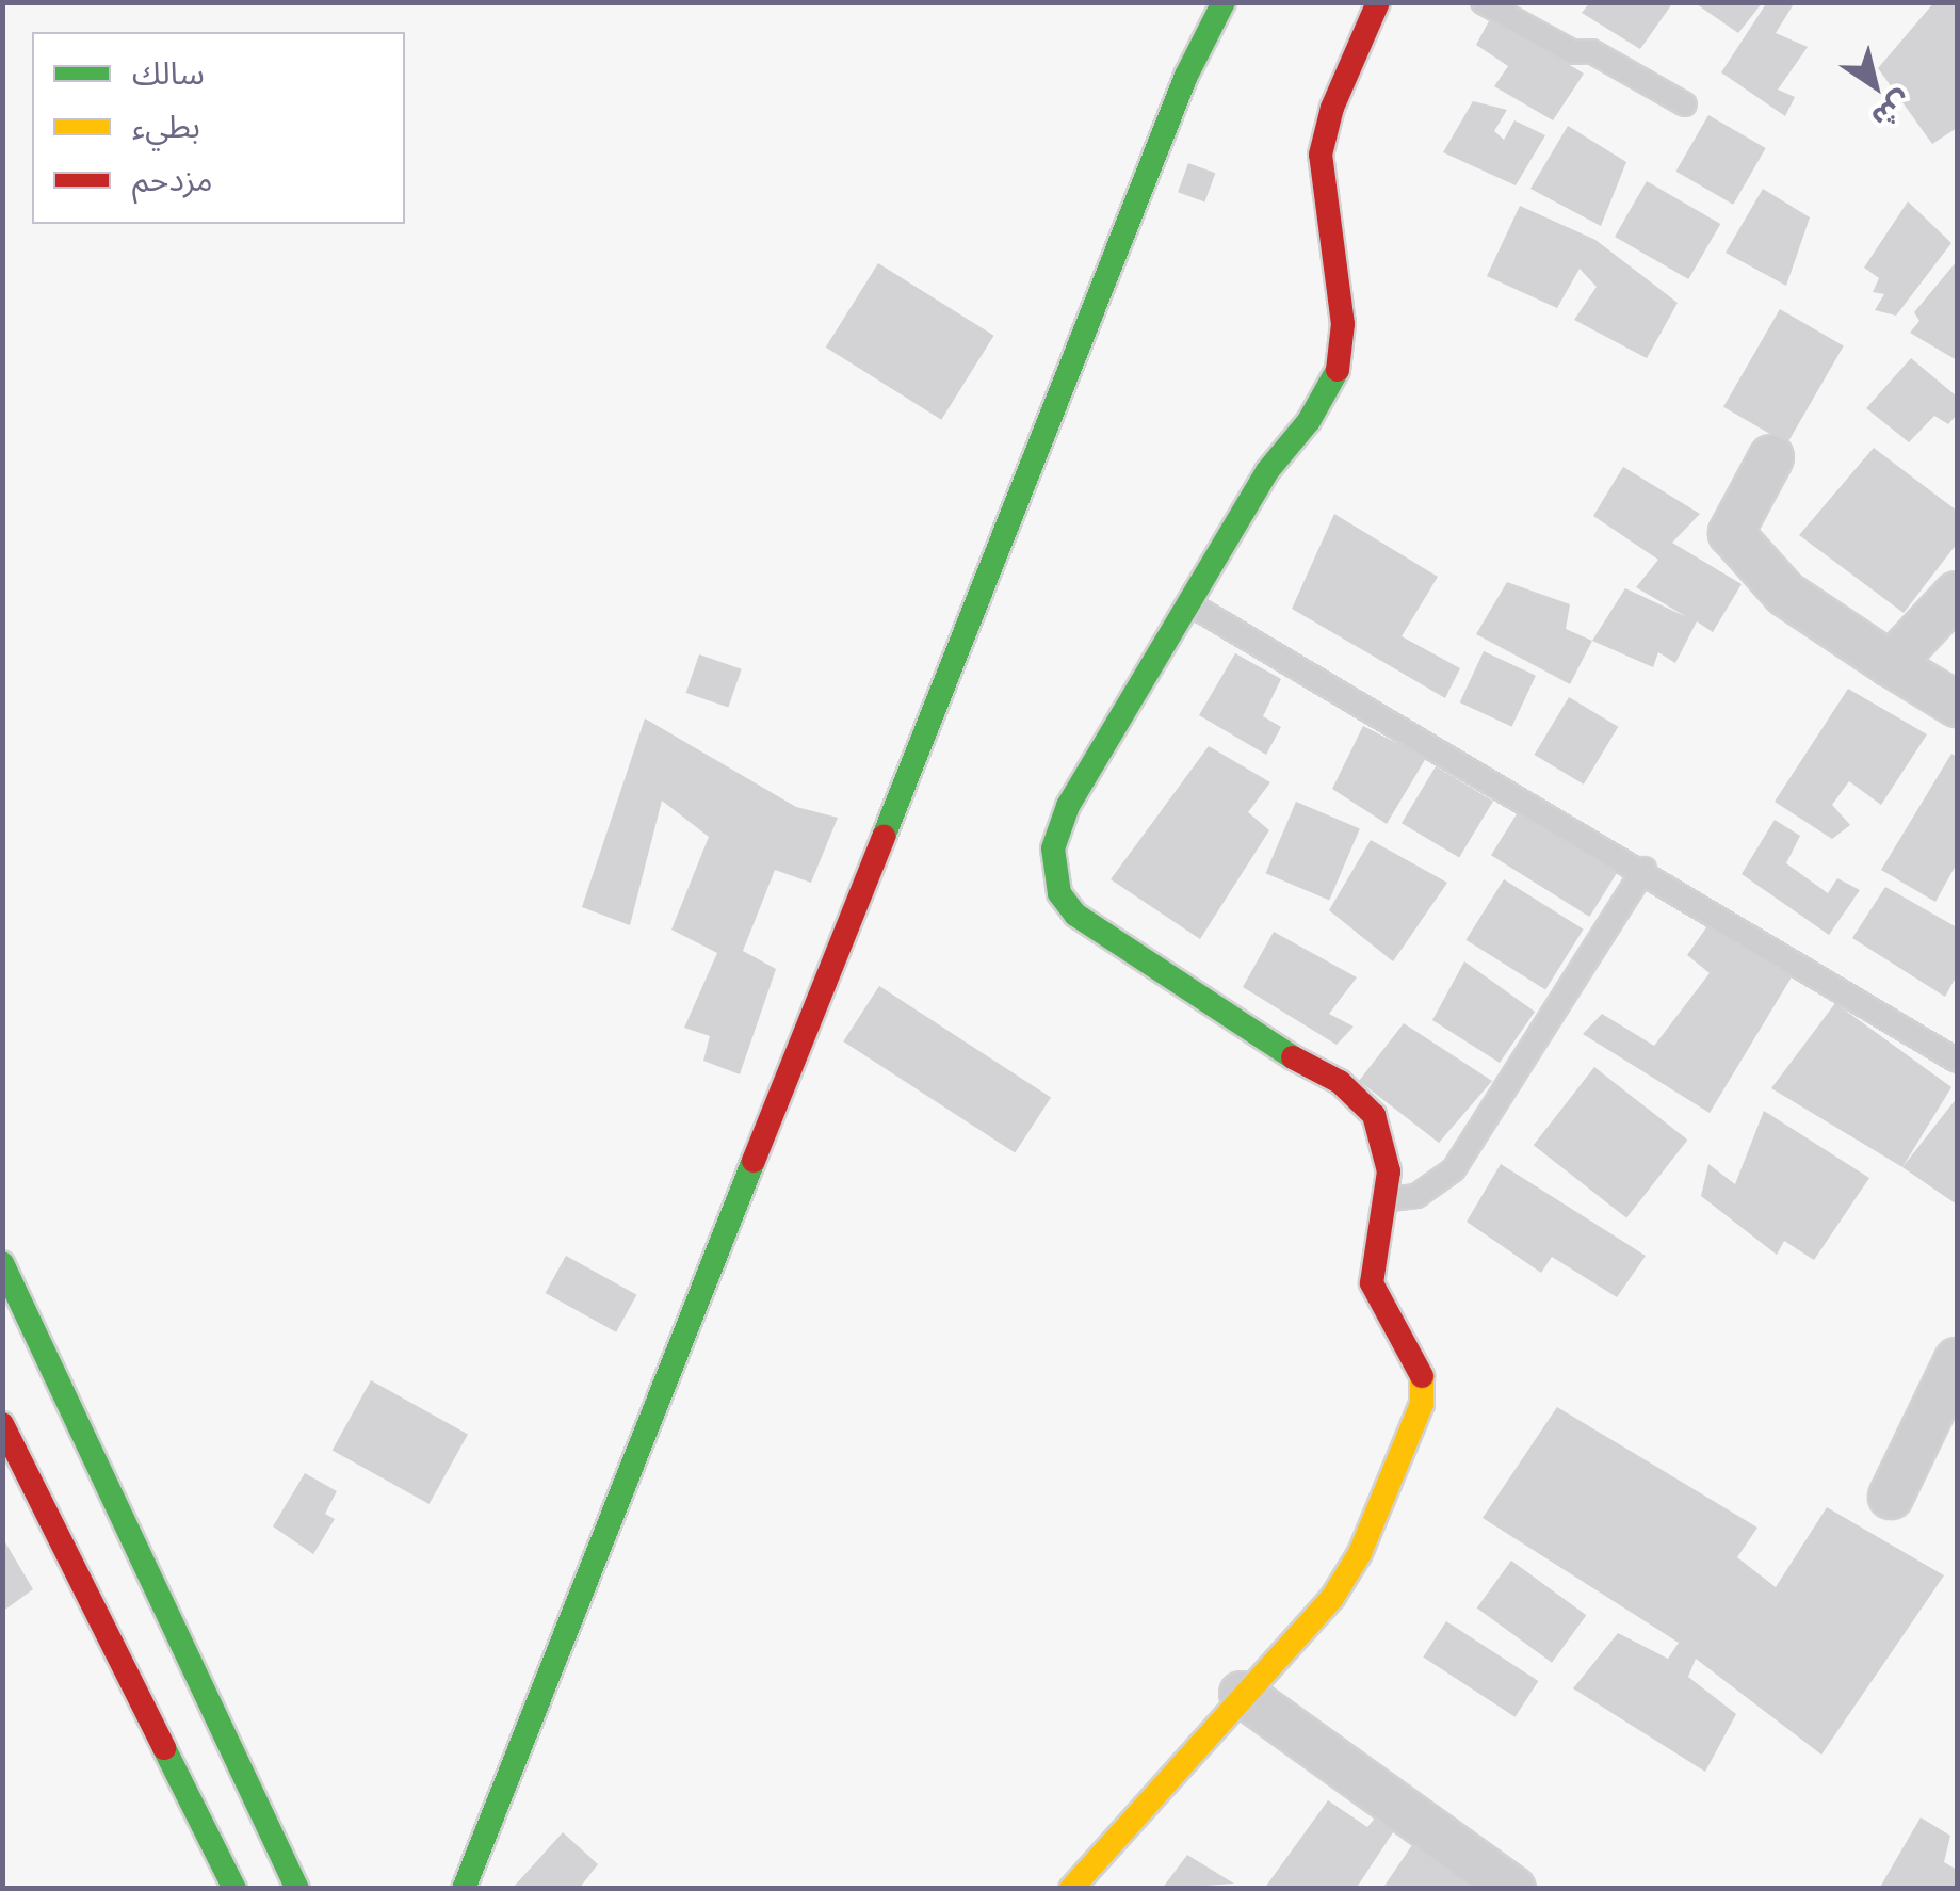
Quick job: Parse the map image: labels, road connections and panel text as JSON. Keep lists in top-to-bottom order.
{
  "legend": ["سالك", "بطيء", "مزدحم"],
  "north": "bottom right"
}
